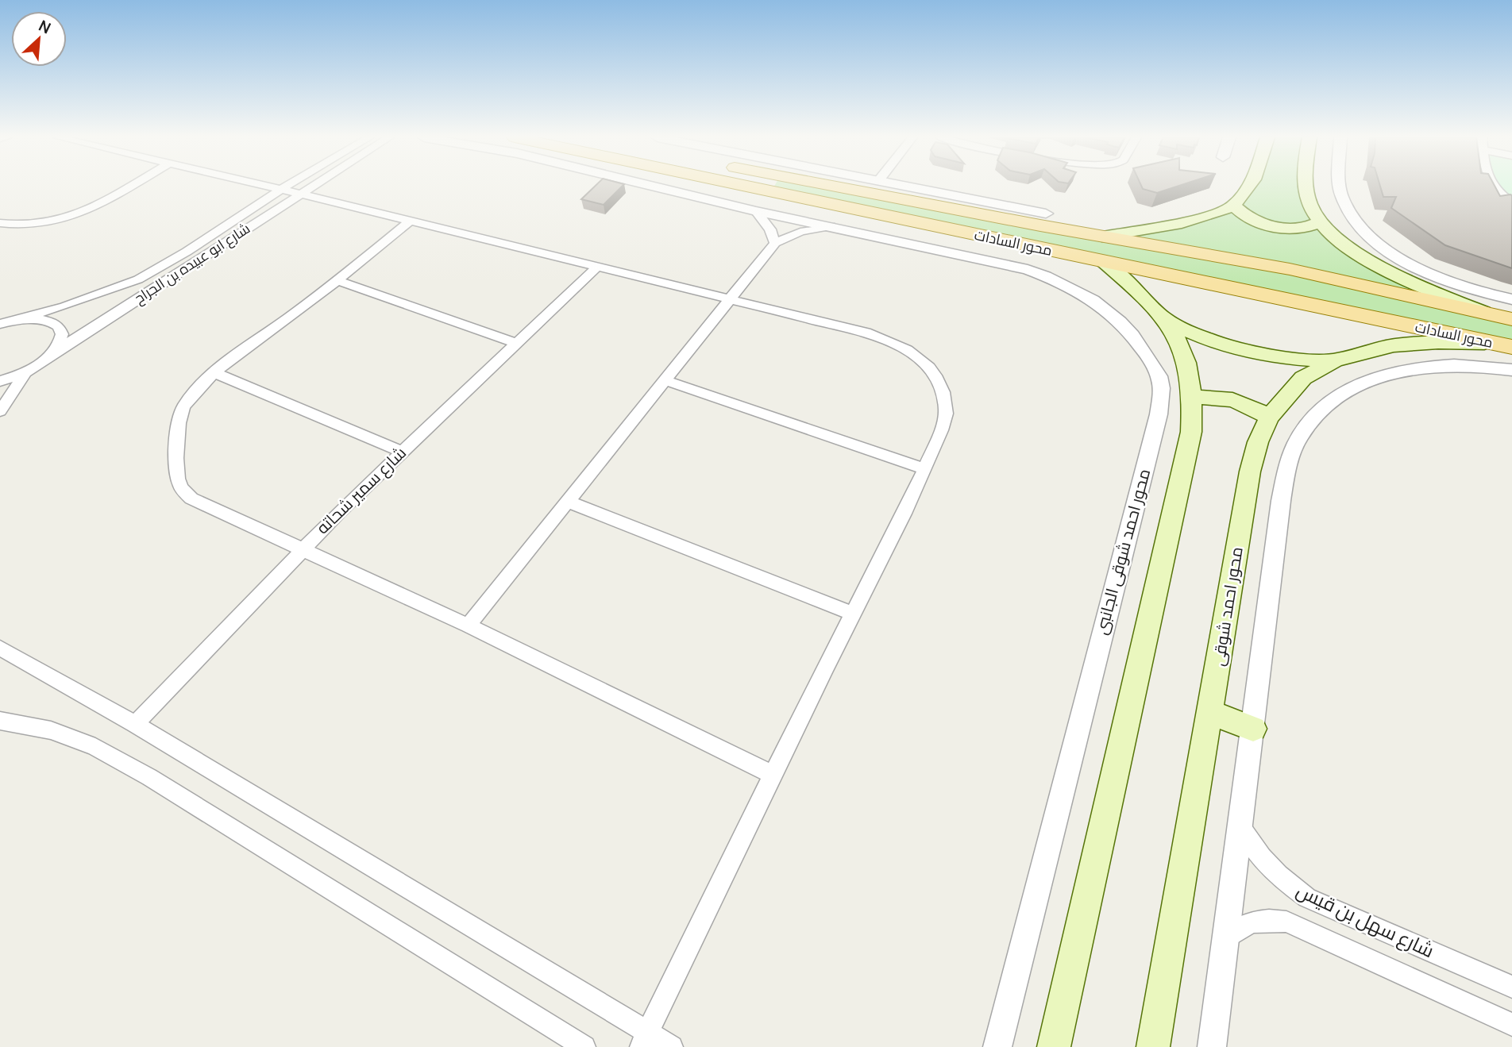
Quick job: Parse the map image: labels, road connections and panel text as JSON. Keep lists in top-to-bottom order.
{
  "streets": {
    "main road": ["محور السادات", "محور احمد شوقى"],
    "street": [
      "شارع ابو عبيده بن الجراح",
      "شارع سمير شحاته",
      "محور احمد شوقى الجانبى",
      "شارع سهل بن قيس"
    ]
  },
  "crossings": [
    ["محور السادات", "محور احمد شوقى"]
  ],
  "north": "top right"
}
